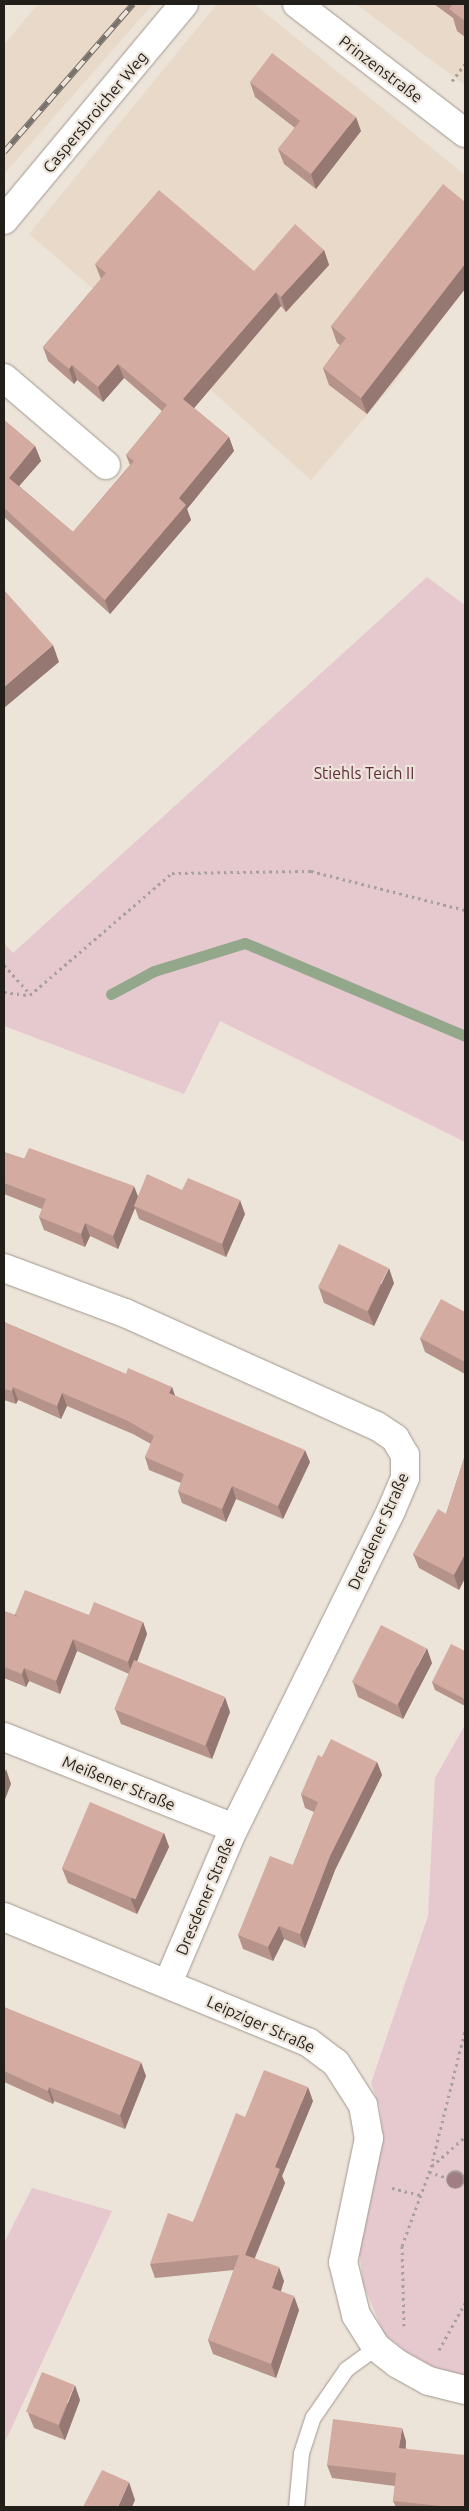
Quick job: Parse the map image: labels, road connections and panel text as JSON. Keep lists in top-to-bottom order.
{
  "streets": {
    "street": [
      "Prinzenstraße",
      "Caspersbroicher Weg",
      "Dresdener Straße",
      "Meißener Straße",
      "Leipziger Straße"
    ]
  },
  "crossings": [
    ["Dresdener Straße", "Meißener Straße"],
    ["Dresdener Straße", "Leipziger Straße"]
  ],
  "parks": ["Stiehls Teich II"]
}
